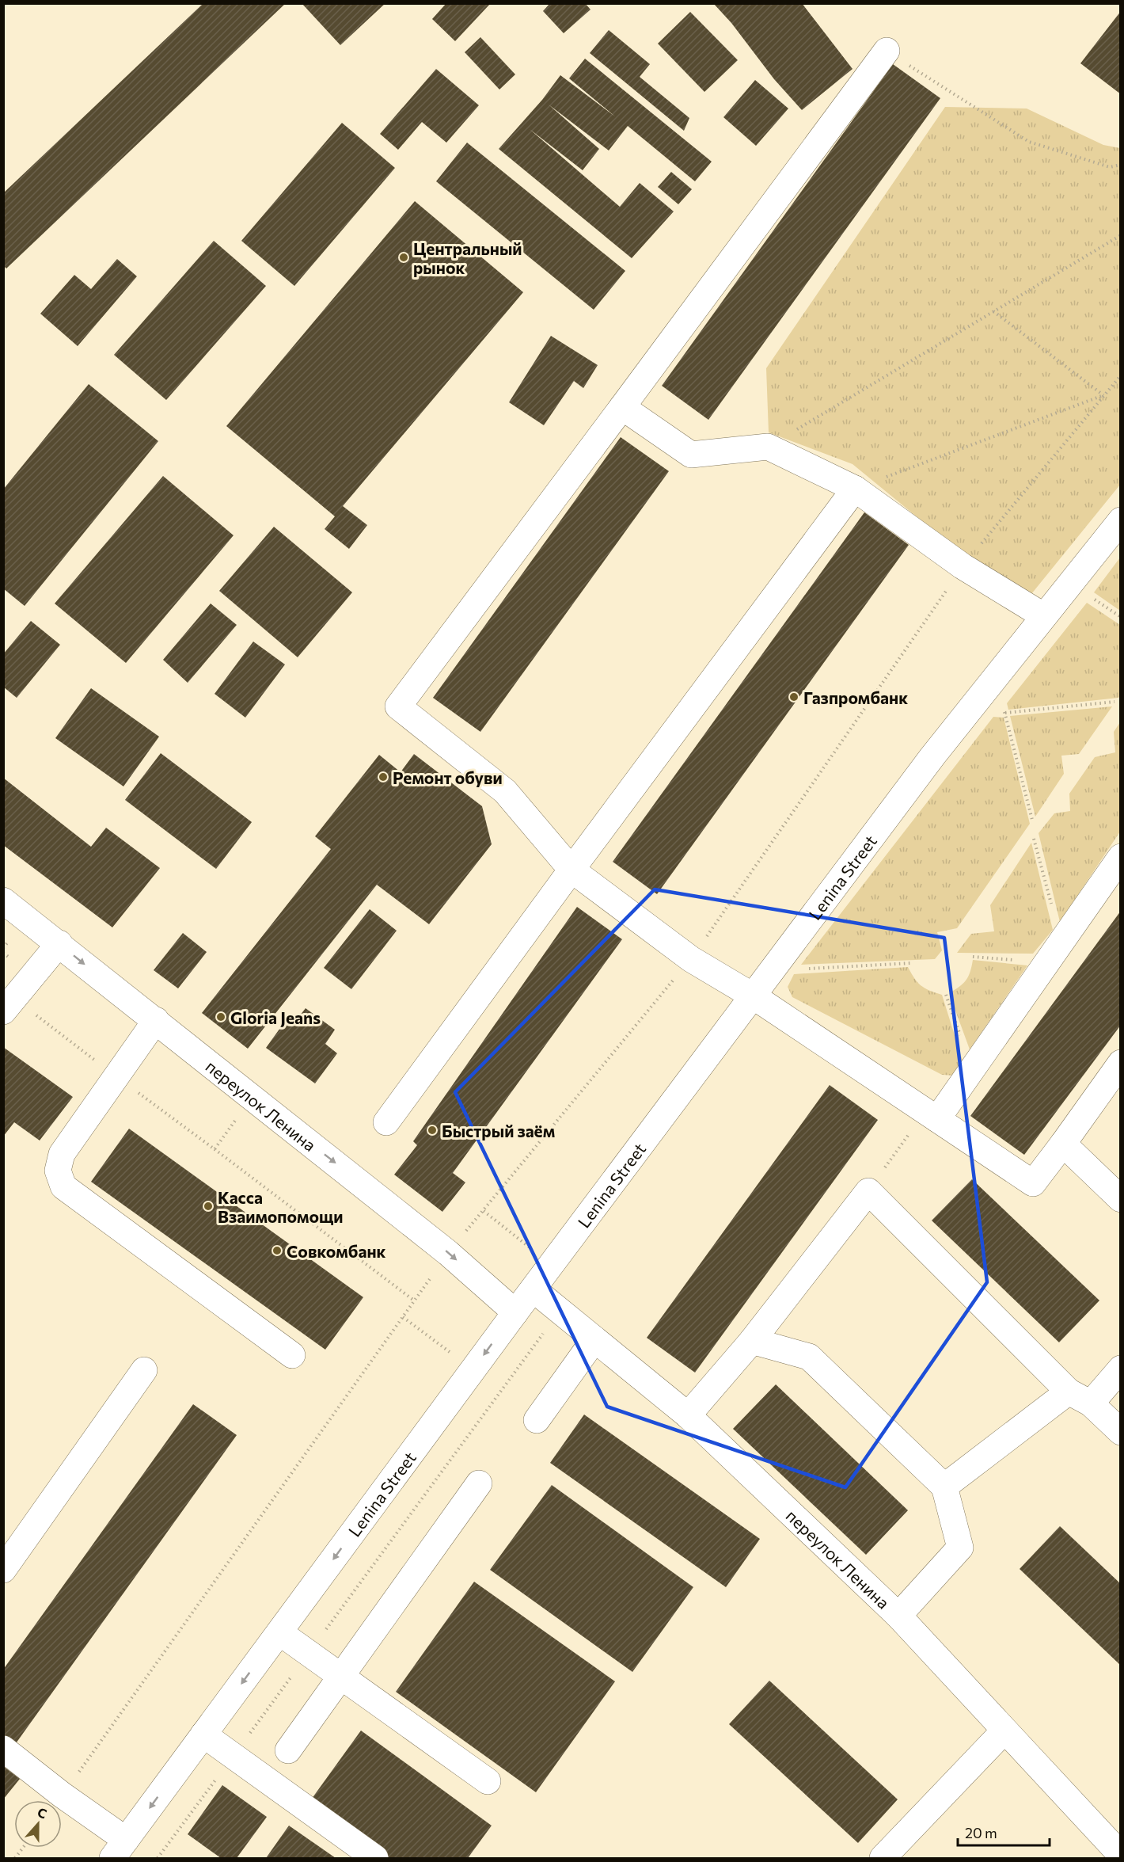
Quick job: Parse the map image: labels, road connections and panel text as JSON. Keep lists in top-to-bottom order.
{
  "streets": {
    "street": ["Lenina Street", "переулок Ленина"]
  },
  "crossings": [
    ["Lenina Street", "переулок Ленина"]
  ],
  "one_way": ["переулок Ленина"],
  "places": [
    "Центральный рынок",
    "Газпромбанк",
    "Ремонт обуви",
    "Gloria Jeans",
    "Быстрый заём",
    "Касса Взаимопомощи",
    "Совкомбанк"
  ],
  "scale_bar": "20 m",
  "north": "top"
}
